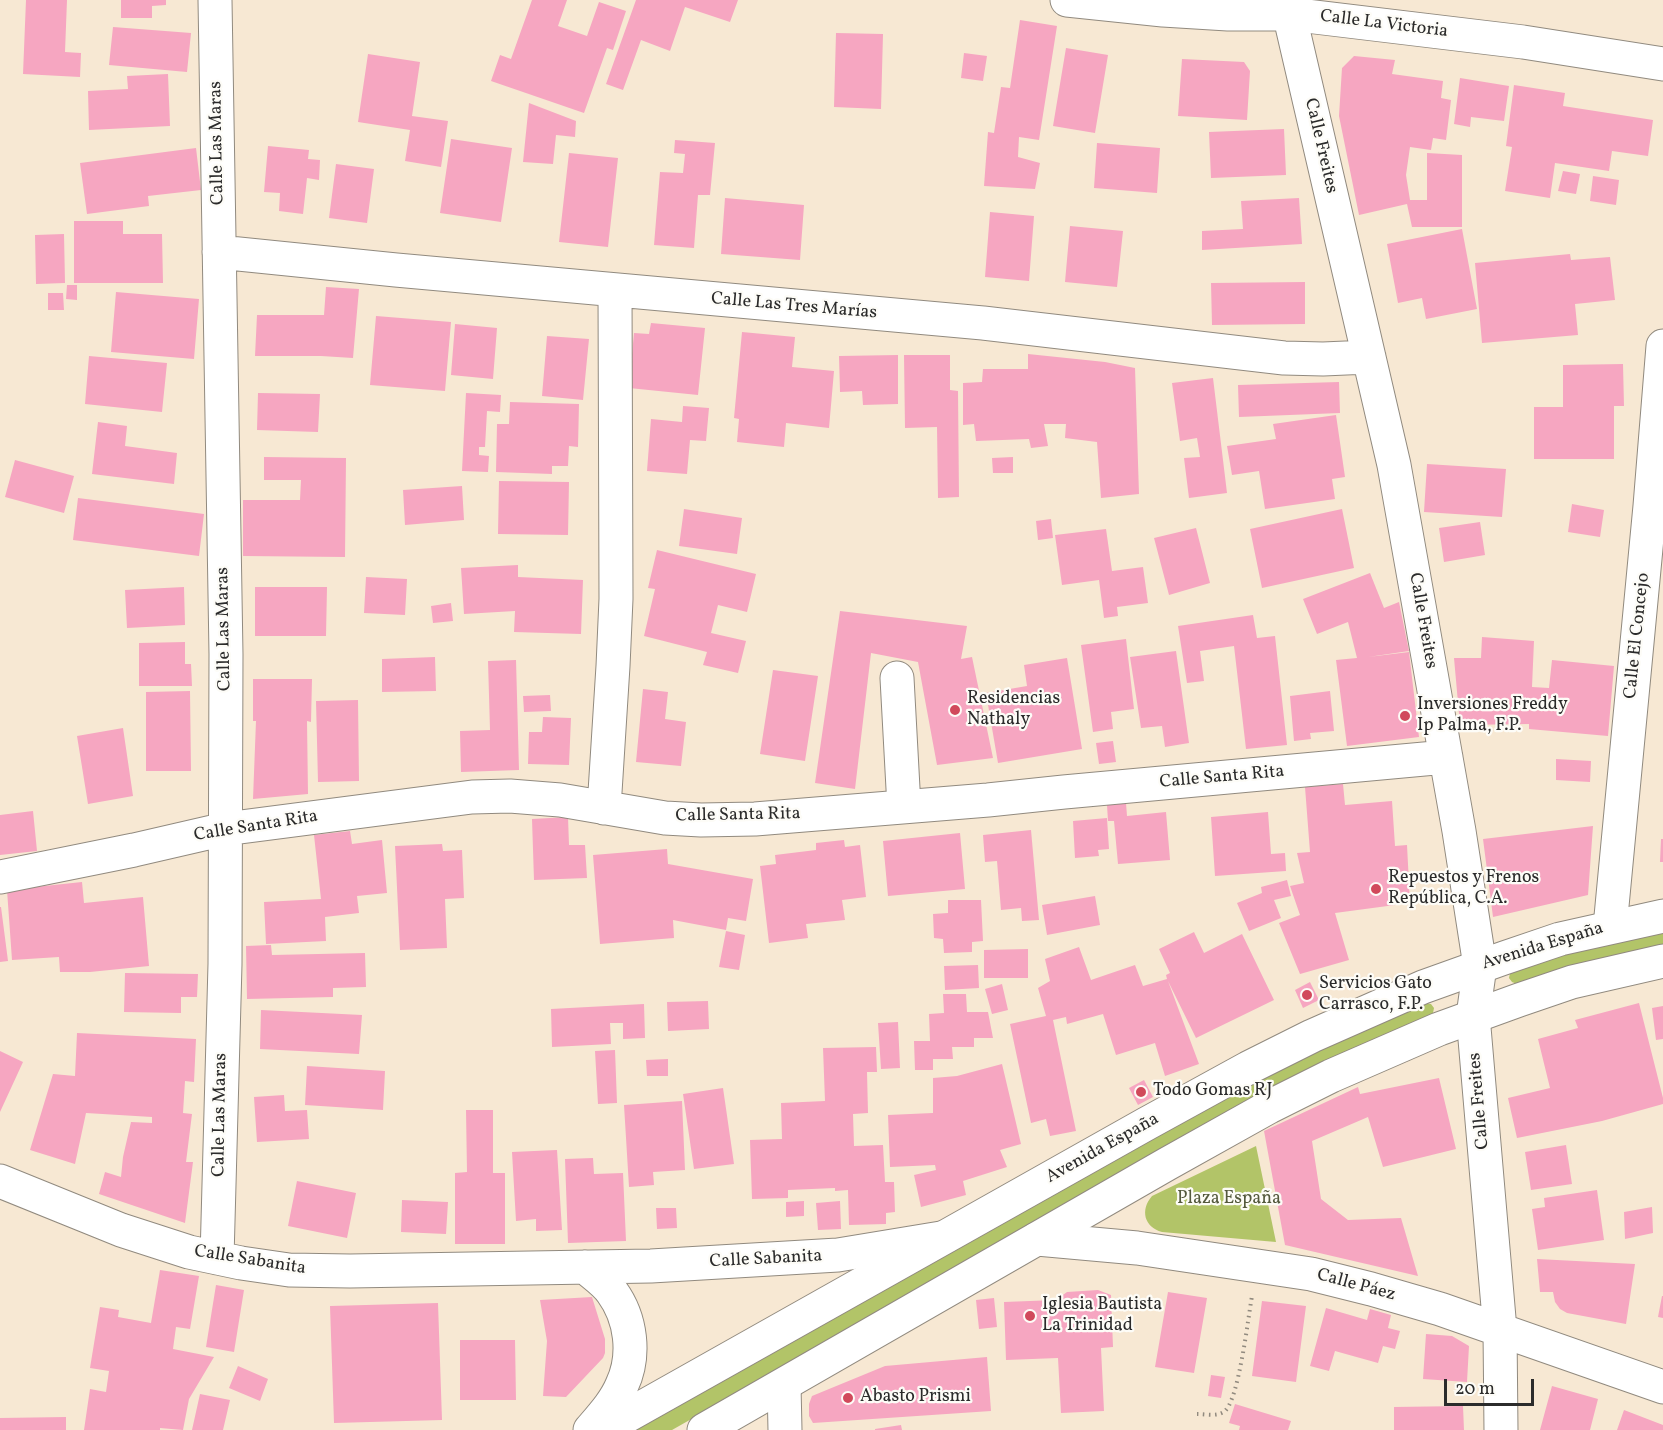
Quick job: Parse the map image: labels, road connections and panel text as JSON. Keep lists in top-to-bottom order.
{
  "streets": {
    "street": [
      "Calle La Victoria",
      "Calle Las Maras",
      "Calle Freites",
      "Calle Las Tres Marías",
      "Calle El Concejo",
      "Calle Santa Rita",
      "Avenida España",
      "Calle Sabanita",
      "Calle Páez"
    ]
  },
  "crossings": [
    ["Calle La Victoria", "Calle Freites"],
    ["Calle Las Maras", "Calle Las Tres Marías"],
    ["Calle Las Maras", "Calle Santa Rita"],
    ["Calle Las Maras", "Calle Sabanita"],
    ["Calle Freites", "Calle Las Tres Marías"],
    ["Calle Freites", "Calle Santa Rita"],
    ["Calle Freites", "Avenida España"],
    ["Calle Freites", "Calle Páez"],
    ["Calle El Concejo", "Avenida España"],
    ["Avenida España", "Calle Sabanita"]
  ],
  "parks": ["Plaza España"],
  "places": [
    "Residencias Nathaly",
    "Inversiones Freddy Ip Palma, F.P.",
    "Repuestos y Frenos República, C.A.",
    "Servicios Gato Carrasco, F.P.",
    "Todo Gomas RJ",
    "Iglesia Bautista La Trinidad",
    "Abasto Prismi"
  ],
  "scale_bar": "20 m"
}
